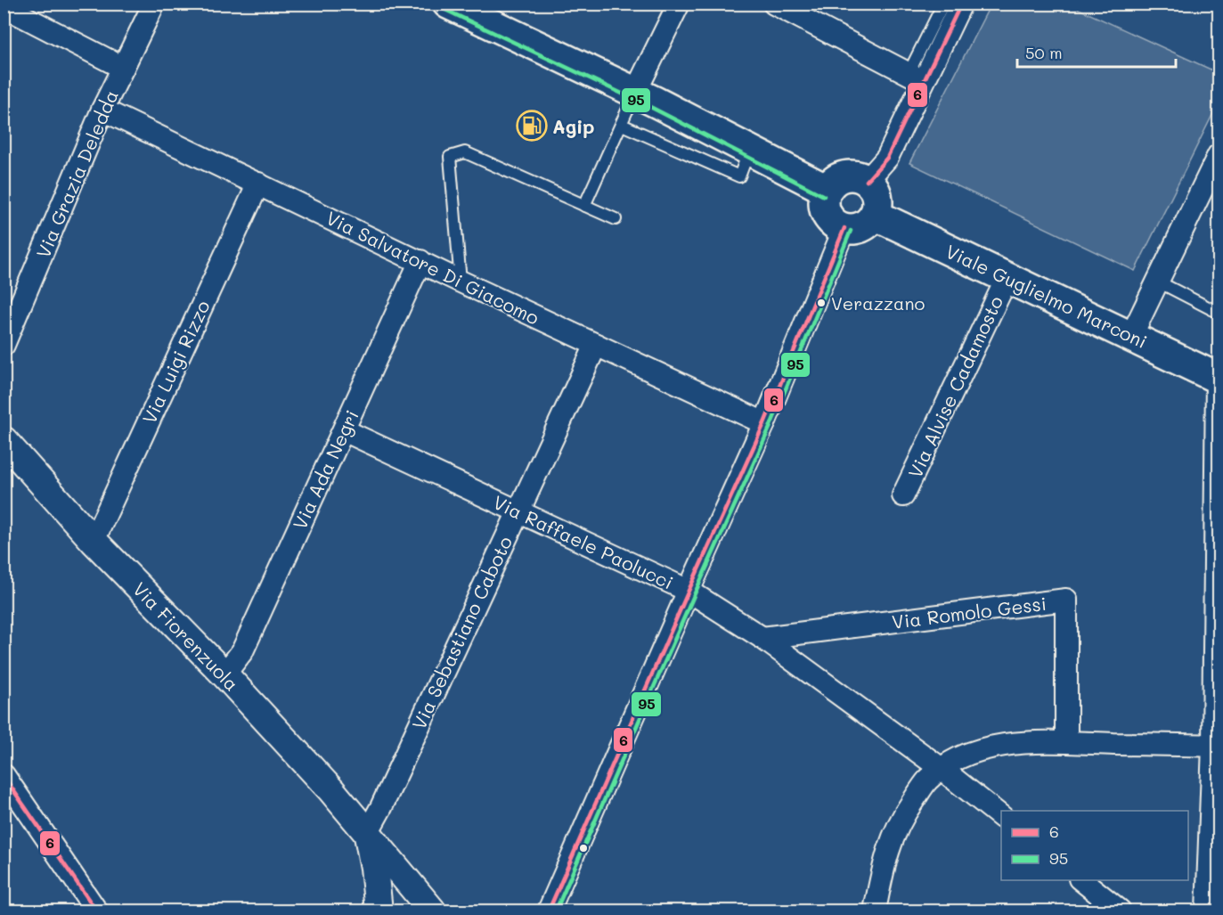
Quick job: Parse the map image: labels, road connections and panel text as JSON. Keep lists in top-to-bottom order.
{
  "streets": {
    "main road": ["Viale Guglielmo Marconi"],
    "street": [
      "Via Grazia Deledda",
      "Via Salvatore Di Giacomo",
      "Via Luigi Rizzo",
      "Via Alvise Cadamosto",
      "Via Ada Negri",
      "Via Raffaele Paolucci",
      "Via Romolo Gessi",
      "Via Sebastiano Caboto",
      "Via Fiorenzuola"
    ]
  },
  "crossings": [
    ["Via Grazia Deledda", "Via Salvatore Di Giacomo"],
    ["Via Salvatore Di Giacomo", "Via Luigi Rizzo"],
    ["Via Salvatore Di Giacomo", "Via Ada Negri"],
    ["Via Salvatore Di Giacomo", "Via Sebastiano Caboto"],
    ["Viale Guglielmo Marconi", "Via Alvise Cadamosto"],
    ["Via Luigi Rizzo", "Via Fiorenzuola"],
    ["Via Ada Negri", "Via Raffaele Paolucci"],
    ["Via Ada Negri", "Via Fiorenzuola"],
    ["Via Raffaele Paolucci", "Via Romolo Gessi"],
    ["Via Raffaele Paolucci", "Via Sebastiano Caboto"],
    ["Via Sebastiano Caboto", "Via Fiorenzuola"]
  ],
  "places": {
    "fuel station": ["Agip"],
    "other": ["Verazzano"]
  },
  "lines": ["transit line 6", "transit line 95"],
  "legend": ["6", "95"],
  "scale_bar": "50 m"
}
